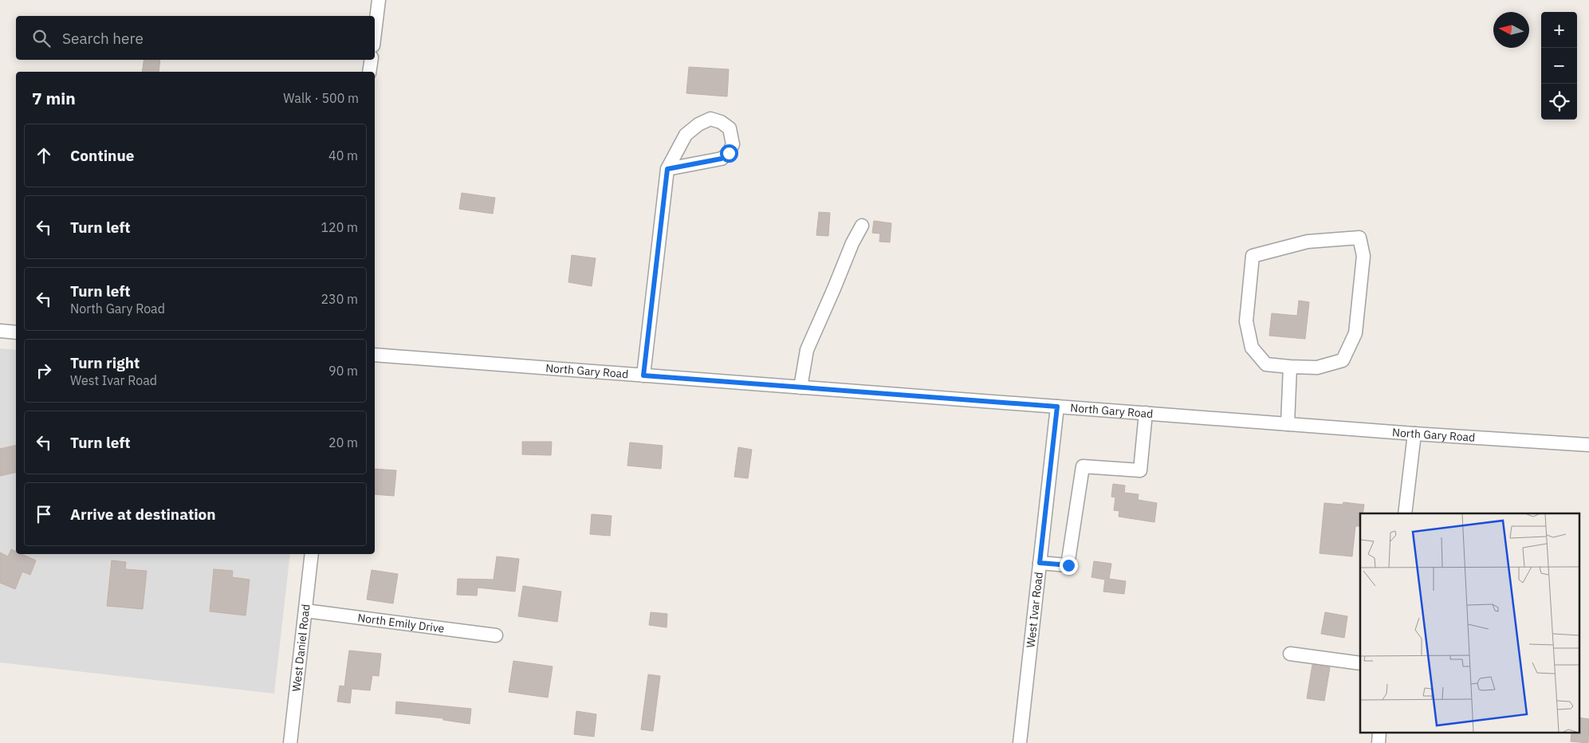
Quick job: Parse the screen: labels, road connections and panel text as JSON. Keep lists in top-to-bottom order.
{
  "streets": {
    "street": [
      "North Gary Road",
      "West Ivar Road",
      "North Emily Drive",
      "West Daniel Road"
    ]
  },
  "crossings": [
    ["North Gary Road", "West Ivar Road"],
    ["North Emily Drive", "West Daniel Road"]
  ],
  "north": "left",
  "page": {
    "map_buttons": ["+", "−"],
    "search": "Search here",
    "heading": ["7 min", "Walk · 500 m"],
    "list": [
      ["Continue", "40 m"],
      ["Turn left", "120 m"],
      ["Turn left", "North Gary Road", "230 m"],
      ["Turn right", "West Ivar Road", "90 m"],
      ["Turn left", "20 m"],
      "Arrive at destination"
    ]
  }
}
